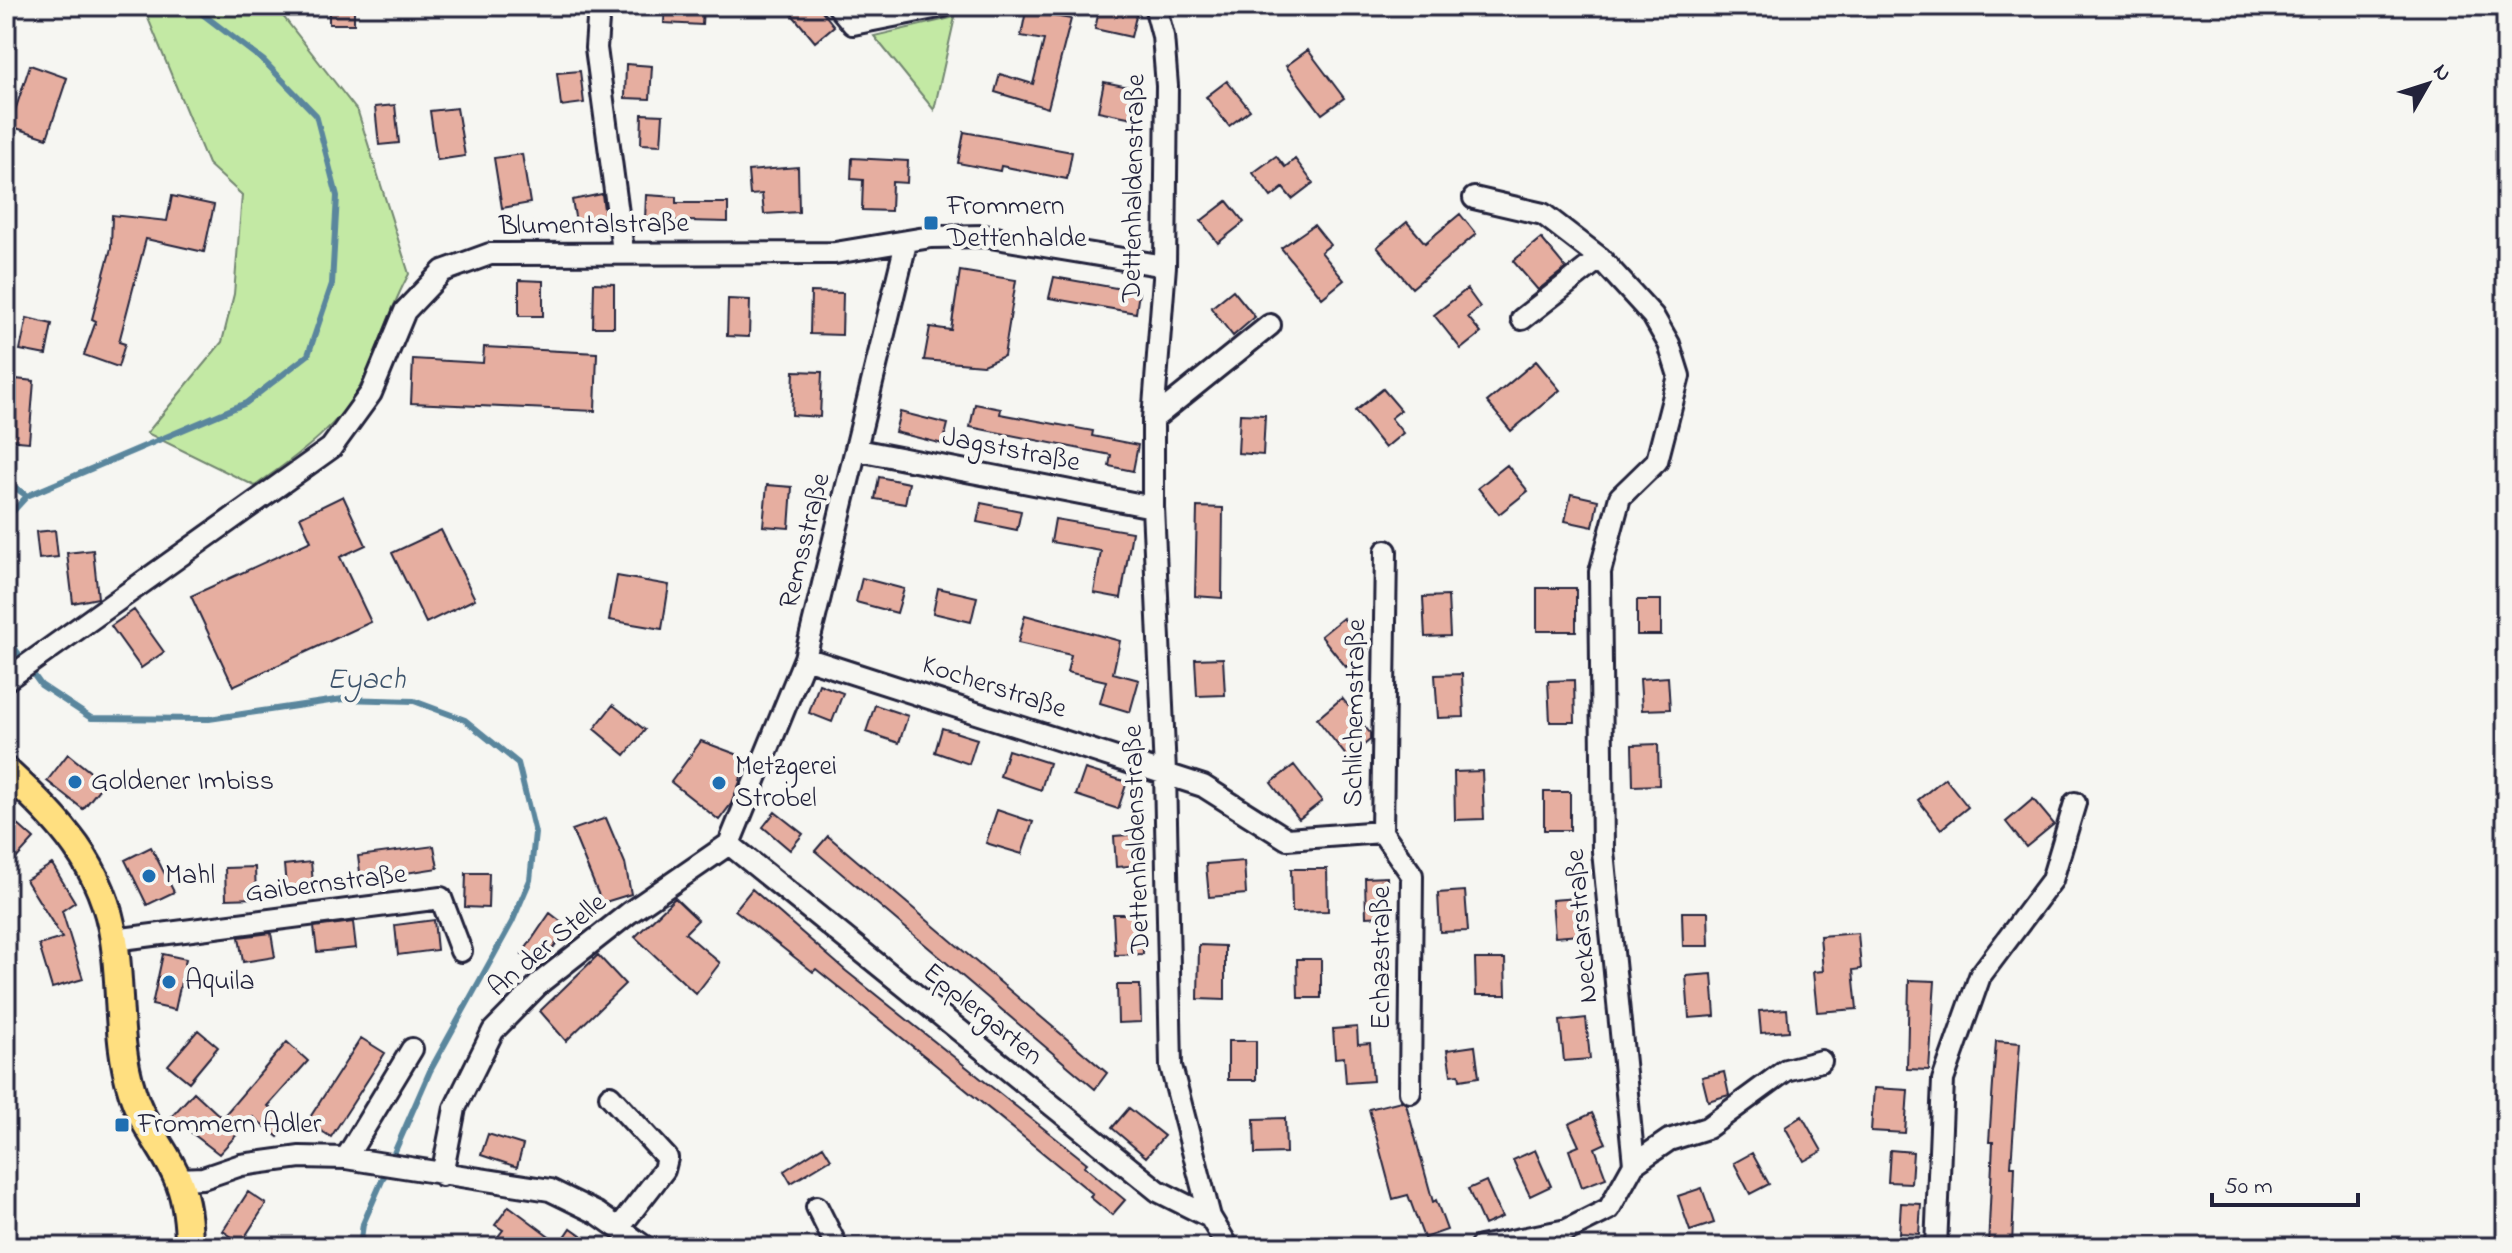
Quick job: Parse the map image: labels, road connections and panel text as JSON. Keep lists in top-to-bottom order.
{
  "streets": {
    "street": [
      "Dettenhaldenstraße",
      "Blumentalstraße",
      "Jagststraße",
      "Remsstraße",
      "Kocherstraße",
      "Schlichemstraße",
      "Gaibernstraße",
      "Neckarstraße",
      "An der Stelle",
      "Echazstraße",
      "Epplergarten"
    ]
  },
  "crossings": [
    ["Dettenhaldenstraße", "Blumentalstraße"],
    ["Dettenhaldenstraße", "Jagststraße"],
    ["Dettenhaldenstraße", "Kocherstraße"],
    ["Dettenhaldenstraße", "Schlichemstraße"],
    ["Dettenhaldenstraße", "Epplergarten"],
    ["Blumentalstraße", "Remsstraße"],
    ["Jagststraße", "Remsstraße"],
    ["Remsstraße", "Kocherstraße"],
    ["Remsstraße", "An der Stelle"],
    ["Remsstraße", "Epplergarten"],
    ["Kocherstraße", "Schlichemstraße"],
    ["Schlichemstraße", "Echazstraße"],
    ["An der Stelle", "Epplergarten"]
  ],
  "water": ["Eyach"],
  "places": {
    "transit": ["Frommern Dettenhalde", "Frommern Adler"],
    "other": [
      "Goldener Imbiss",
      "Metzgerei Strobel",
      "Mahl",
      "Aquila"
    ]
  },
  "scale_bar": "50 m",
  "north": "top right"
}
